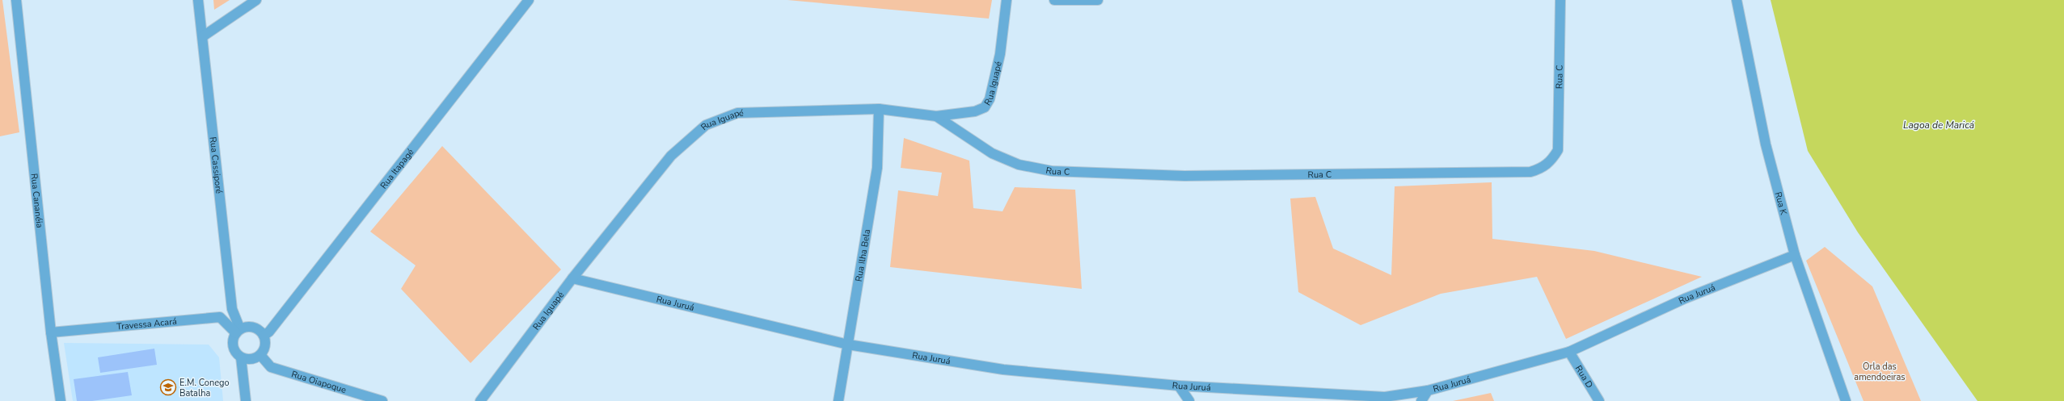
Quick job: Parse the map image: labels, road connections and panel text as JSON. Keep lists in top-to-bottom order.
{
  "streets": {
    "street": [
      "Rua C",
      "Rua Iguapé",
      "Rua Cassiporé",
      "Rua Itapagé",
      "Rua Cananéia",
      "Rua K",
      "Rua Ilha Bela",
      "Rua Juruá",
      "Travessa Acará",
      "Rua D",
      "Rua Oiapoque"
    ]
  },
  "crossings": [
    ["Rua C", "Rua Iguapé"],
    ["Rua Iguapé", "Rua Ilha Bela"],
    ["Rua Iguapé", "Rua Juruá"],
    ["Rua Cassiporé", "Rua Itapagé"],
    ["Rua Cassiporé", "Travessa Acará"],
    ["Rua Cassiporé", "Rua Oiapoque"],
    ["Rua Itapagé", "Travessa Acará"],
    ["Rua Itapagé", "Rua Oiapoque"],
    ["Rua Cananéia", "Travessa Acará"],
    ["Rua K", "Rua Juruá"],
    ["Rua Ilha Bela", "Rua Juruá"],
    ["Rua Juruá", "Rua D"],
    ["Travessa Acará", "Rua Oiapoque"]
  ],
  "water": ["Lagoa de Maricá"],
  "parks": ["Orla das amendoeiras"],
  "places": {
    "school or university": ["E.M. Conego Batalha"]
  }
}
